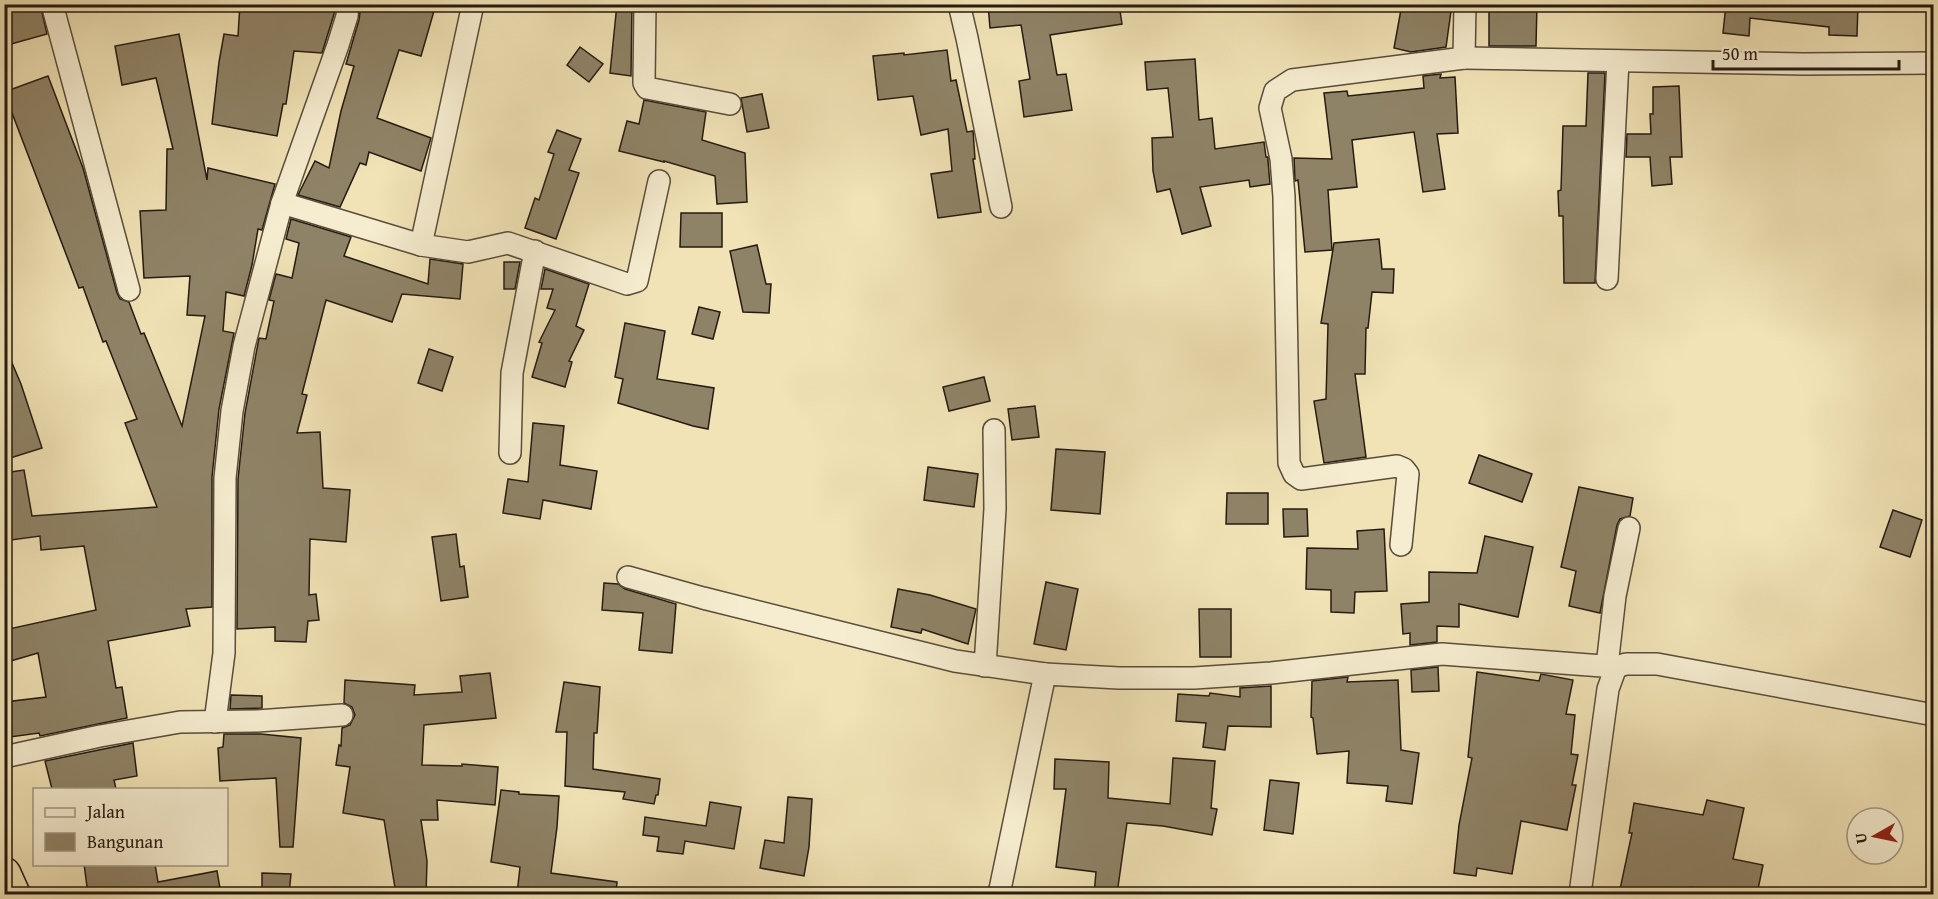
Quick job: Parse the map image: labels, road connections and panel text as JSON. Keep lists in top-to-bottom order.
{
  "legend": ["Jalan", "Bangunan"],
  "scale_bar": "50 m",
  "north": "left"
}
